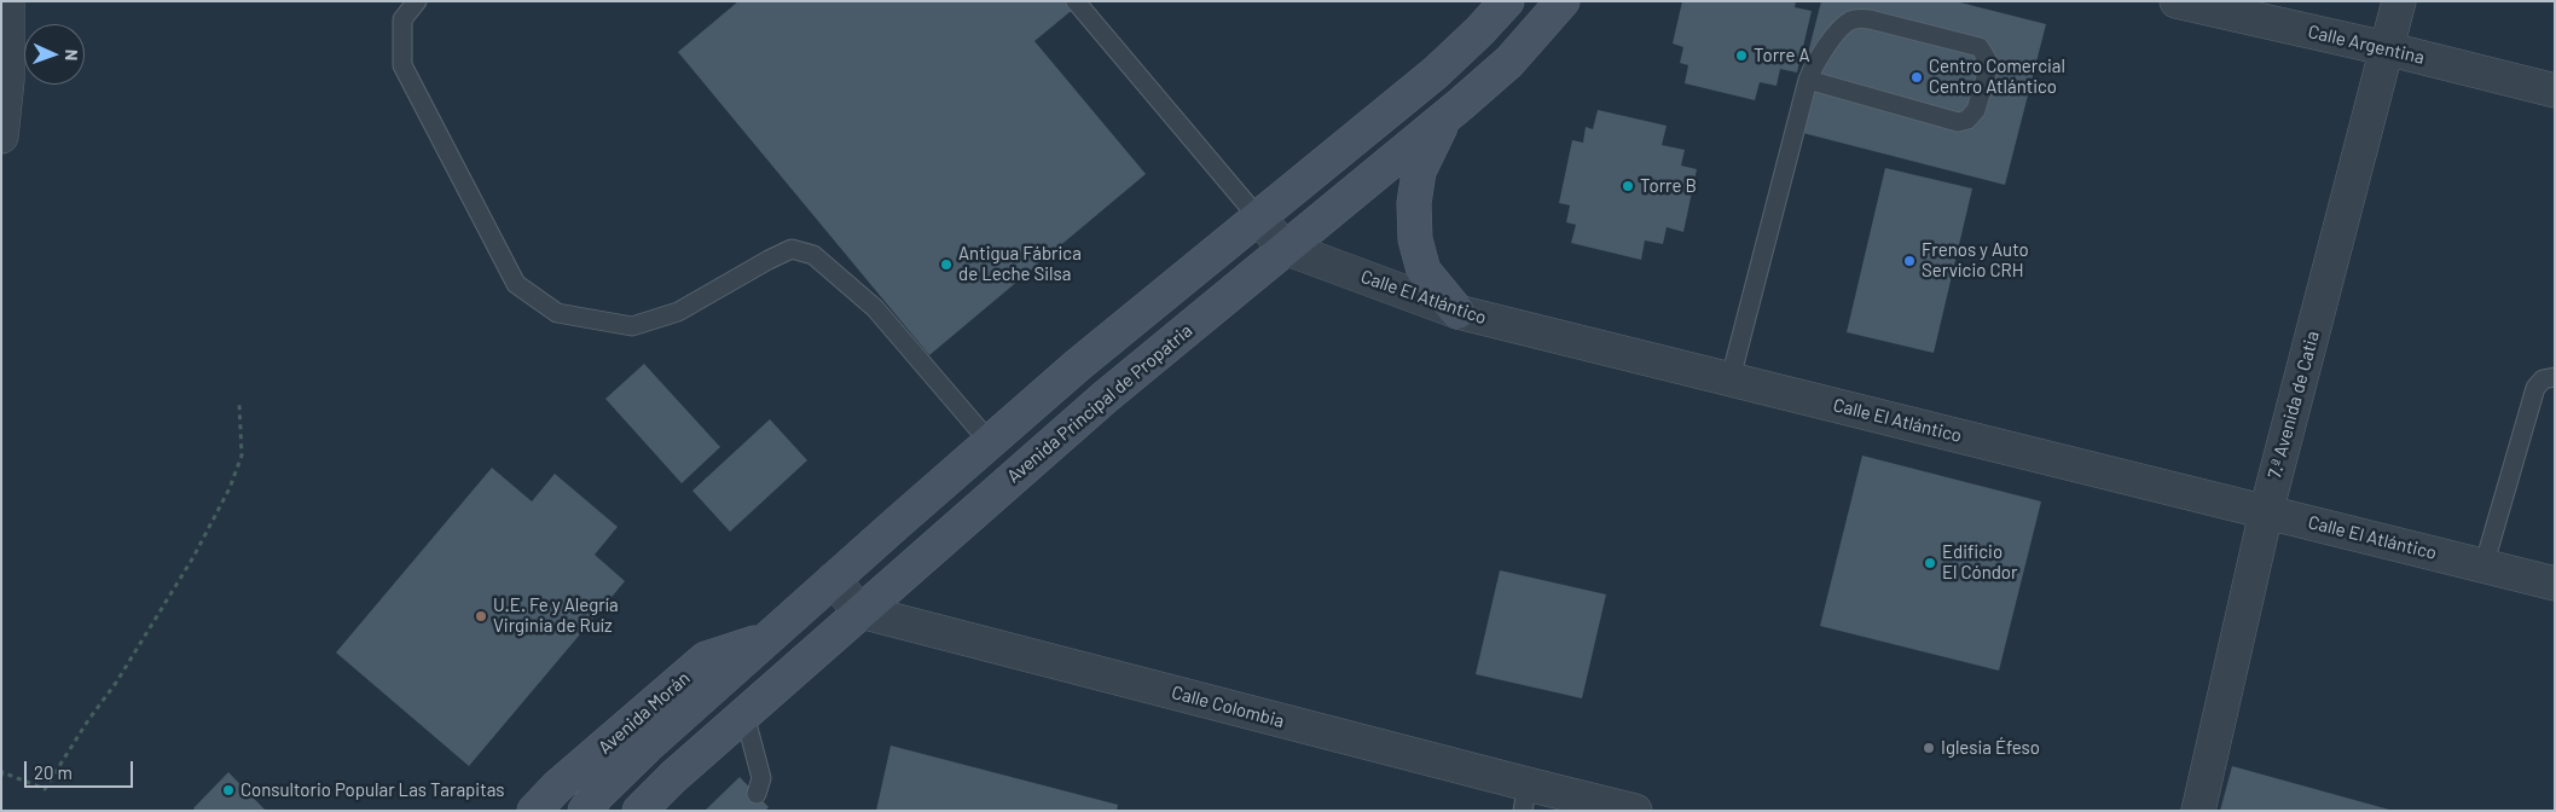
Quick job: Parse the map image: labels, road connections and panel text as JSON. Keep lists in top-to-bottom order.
{
  "streets": {
    "main road": ["Avenida Principal de Propatria", "Avenida Morán"],
    "street": [
      "Calle Argentina",
      "Calle El Atlántico",
      "7.ª Avenida de Catia",
      "Calle Colombia"
    ]
  },
  "crossings": [
    ["Calle Argentina", "7.ª Avenida de Catia"],
    ["Calle El Atlántico", "Avenida Principal de Propatria"],
    ["Calle El Atlántico", "7.ª Avenida de Catia"],
    ["Avenida Principal de Propatria", "Calle Colombia"]
  ],
  "places": [
    "Torre A",
    "Centro Comercial Centro Atlántico",
    "Torre B",
    "Frenos y Auto Servicio CRH",
    "Antigua Fábrica de Leche Silsa",
    "Edificio El Cóndor",
    "U.E. Fe y Alegría Virginia de Ruíz",
    "Iglesia Éfeso",
    "Consultorio Popular Las Tarapitas"
  ],
  "scale_bar": "20 m",
  "north": "right"
}
